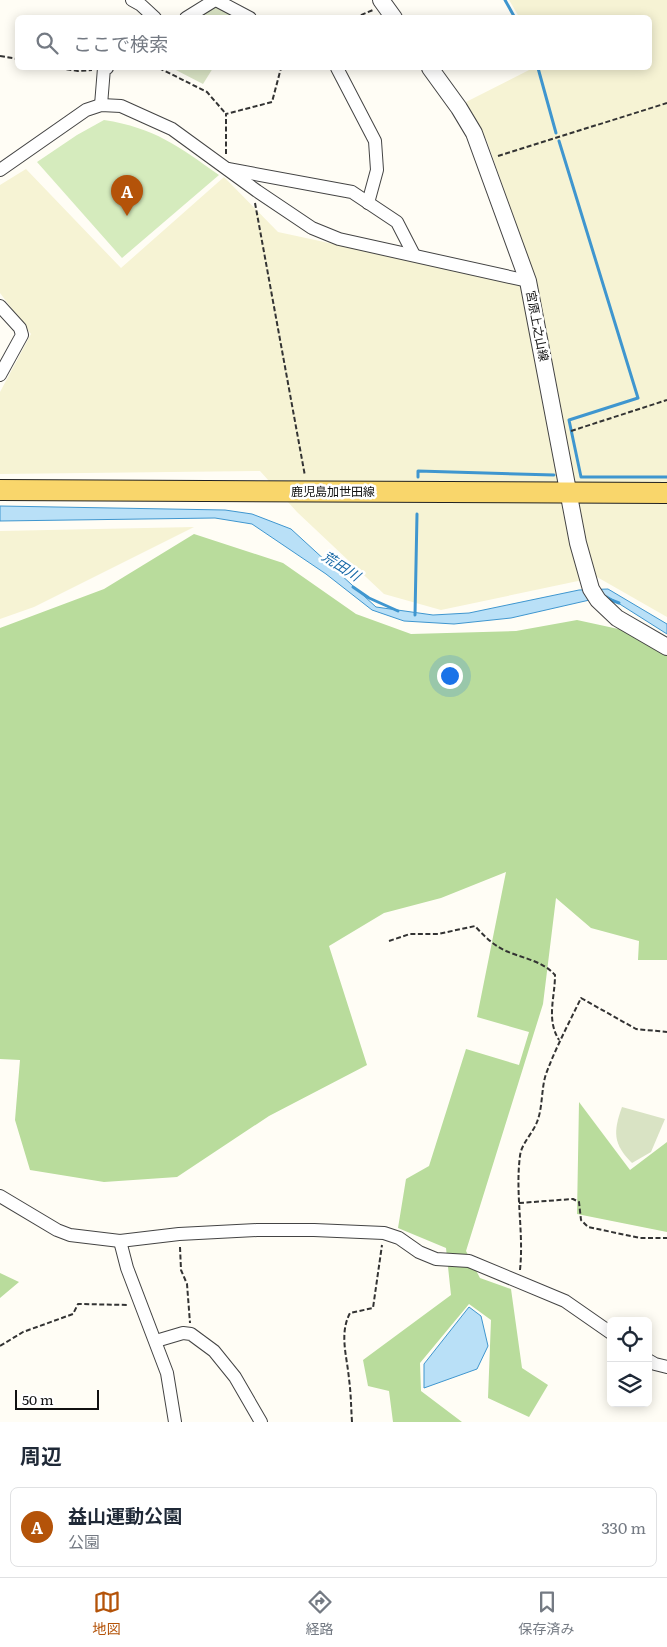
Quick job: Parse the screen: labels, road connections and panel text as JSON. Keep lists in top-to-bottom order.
{
  "streets": {
    "main road": ["鹿児島加世田線"],
    "street": ["宮原上之山線"]
  },
  "crossings": [
    ["宮原上之山線", "鹿児島加世田線"]
  ],
  "water": ["荒田川"],
  "scale_bar": "50 m",
  "page": {
    "search": "ここで検索",
    "pins": "A",
    "scale": "50 m",
    "heading": "周辺",
    "list": [
      {
        "mark": "A",
        "name": "益山運動公園",
        "note": "公園",
        "value": "330 m"
      }
    ],
    "nav": ["地図", "経路", "保存済み"]
  }
}
